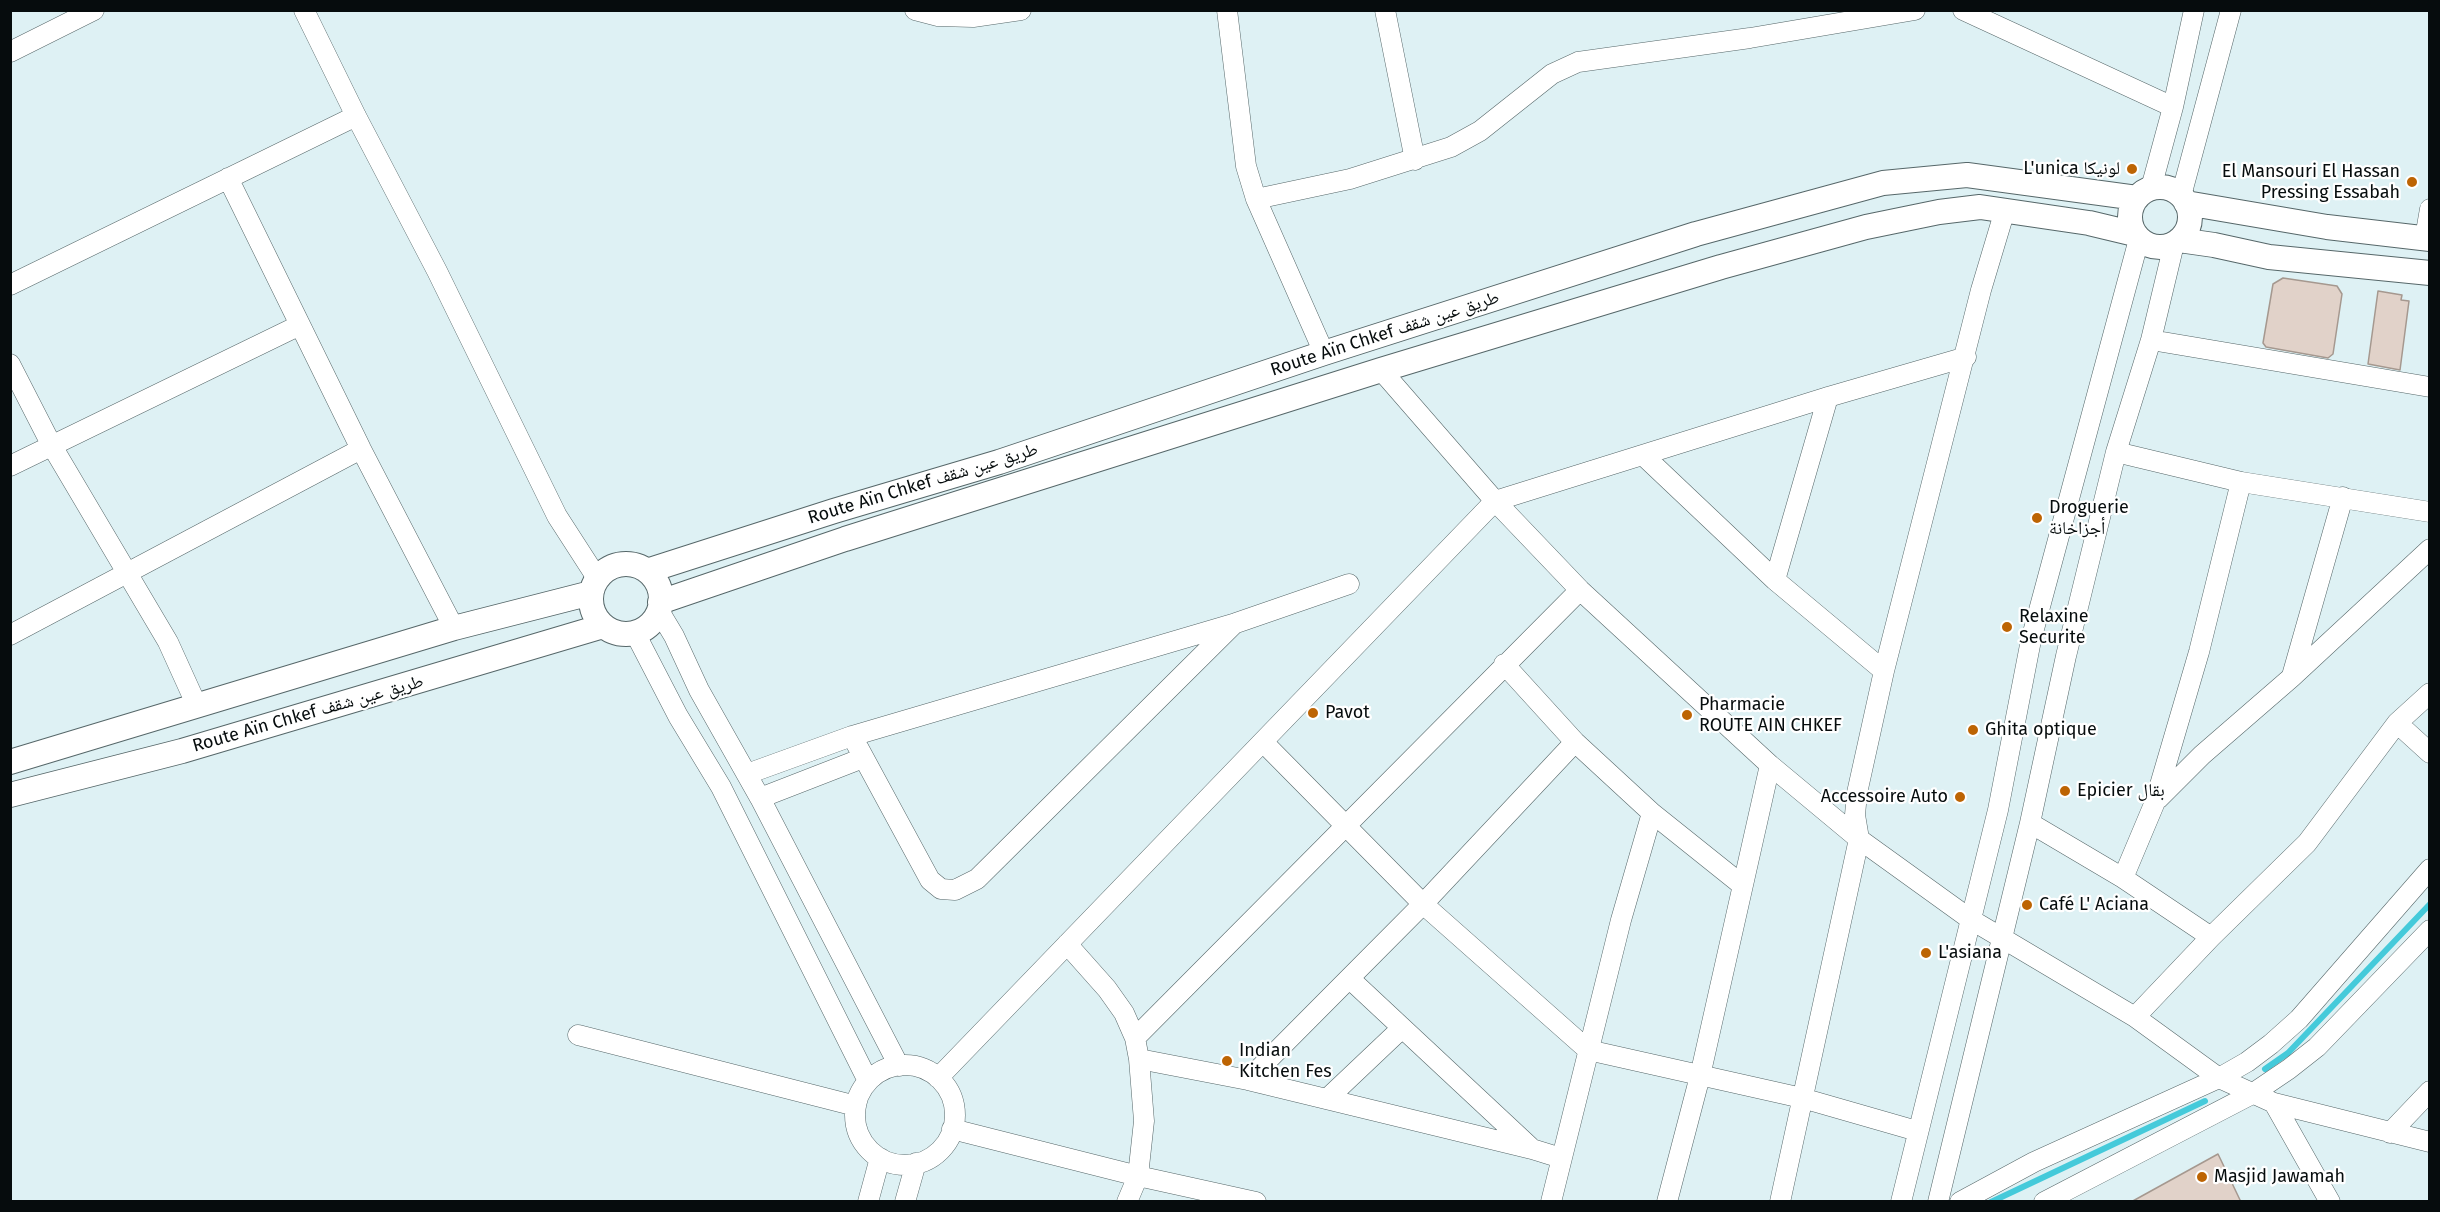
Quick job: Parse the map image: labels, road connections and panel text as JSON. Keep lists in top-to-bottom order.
{
  "streets": {
    "main road": ["Route Aïn Chkef طريق عين شقف"]
  },
  "places": [
    "L'unica لونيكا",
    "El Mansouri El Hassan Pressing Essabah",
    "Droguerie أجزاخانة",
    "Relaxine Securite",
    "Pavot",
    "Pharmacie ROUTE AIN CHKEF",
    "Ghita optique",
    "Epicier بقال",
    "Accessoire Auto",
    "Café L' Aciana",
    "L'asiana",
    "Indian Kitchen Fes",
    "Masjid Jawamah"
  ]
}
